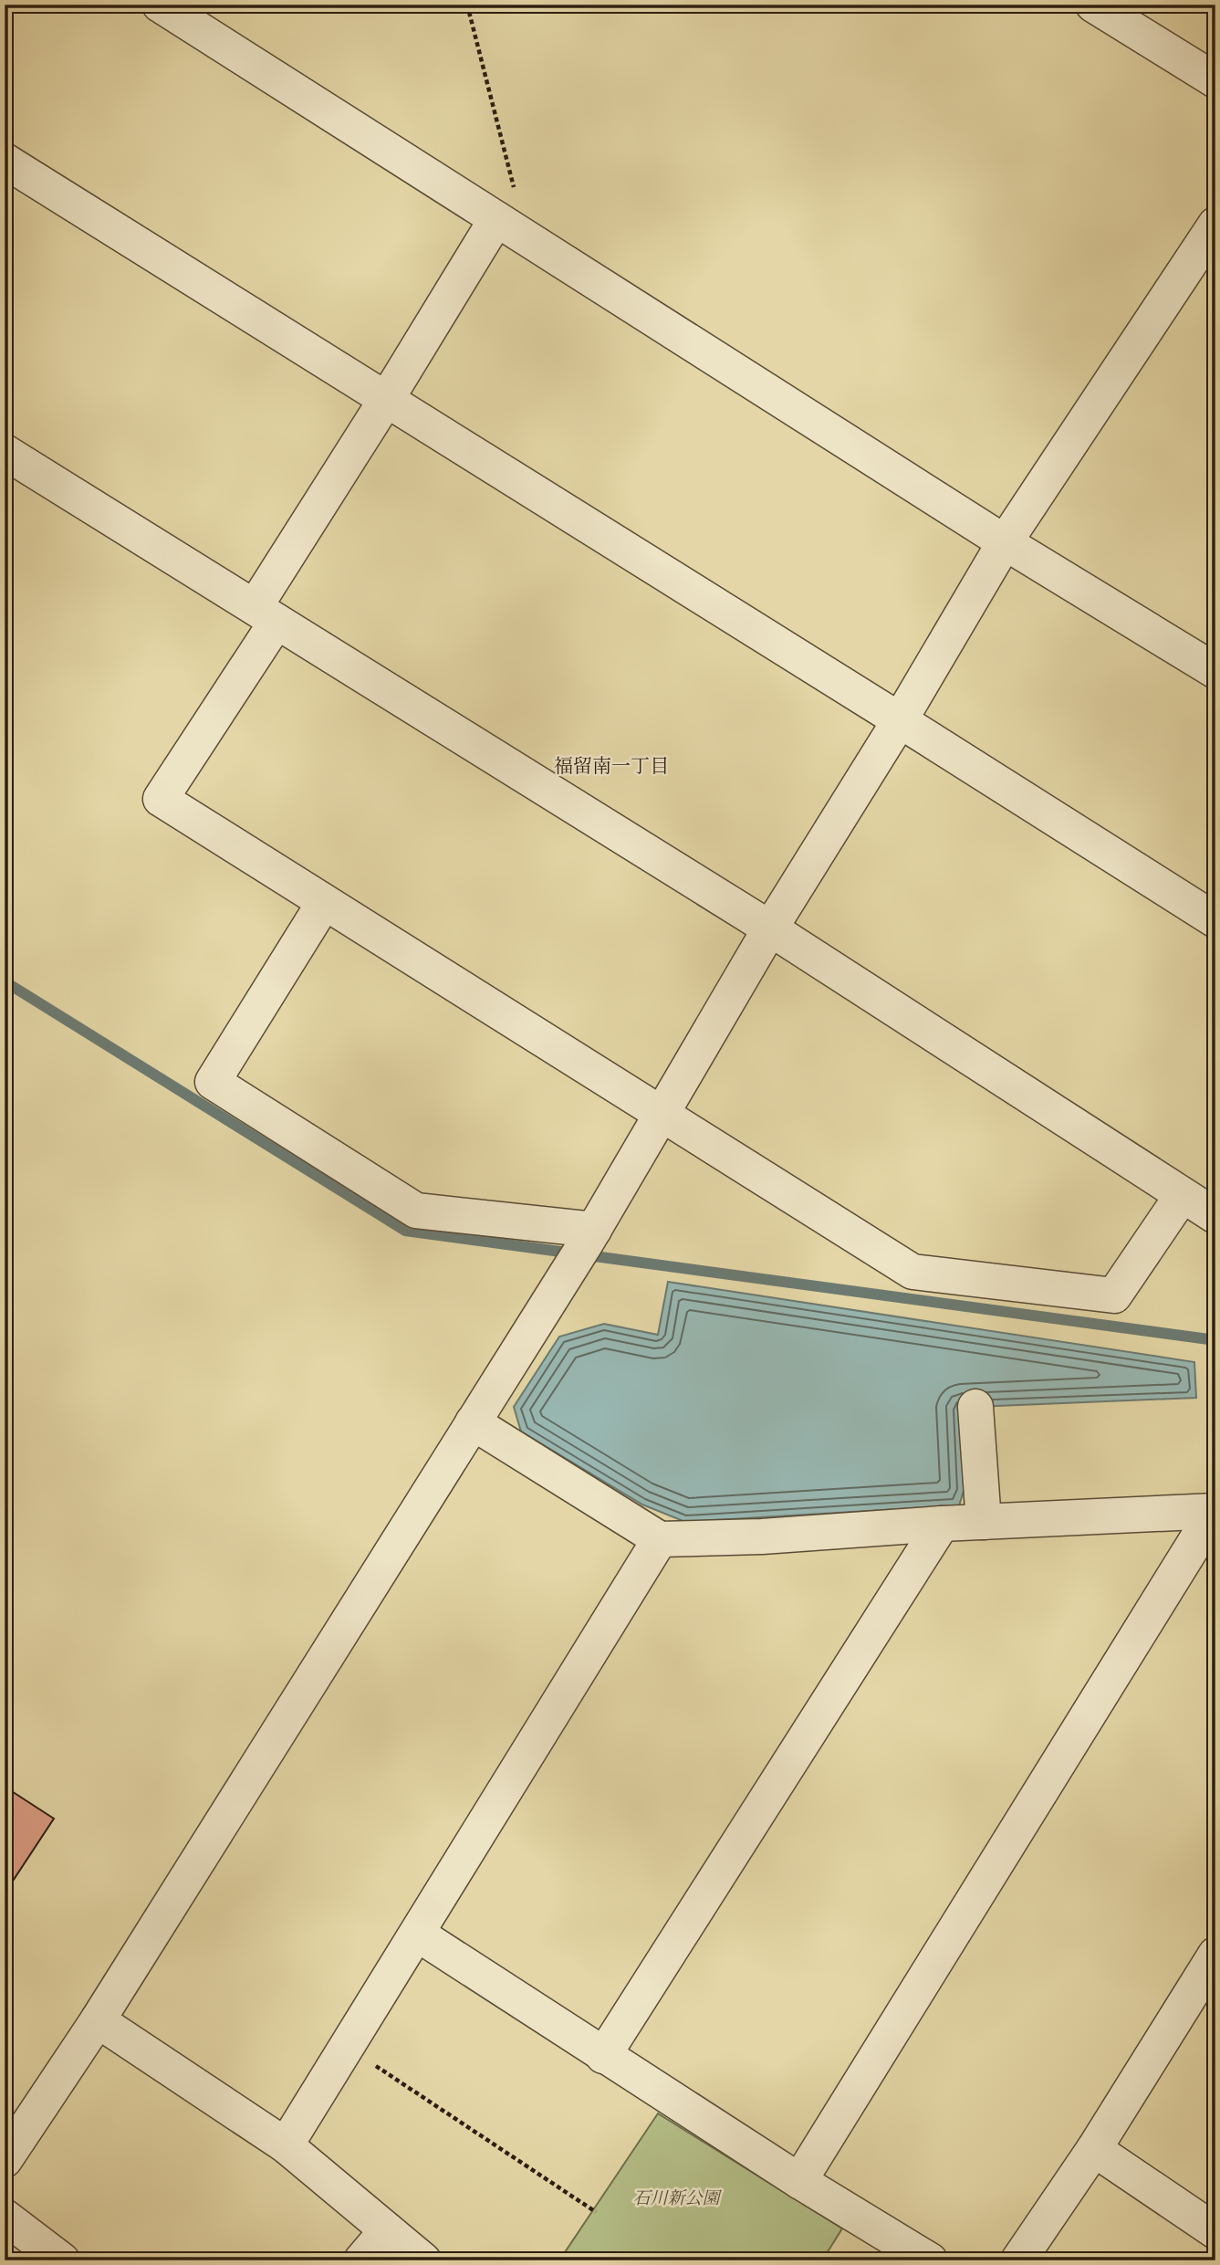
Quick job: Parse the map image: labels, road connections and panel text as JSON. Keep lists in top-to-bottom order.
{
  "districts": ["福留南一丁目"],
  "parks": ["石川新公園"]
}
